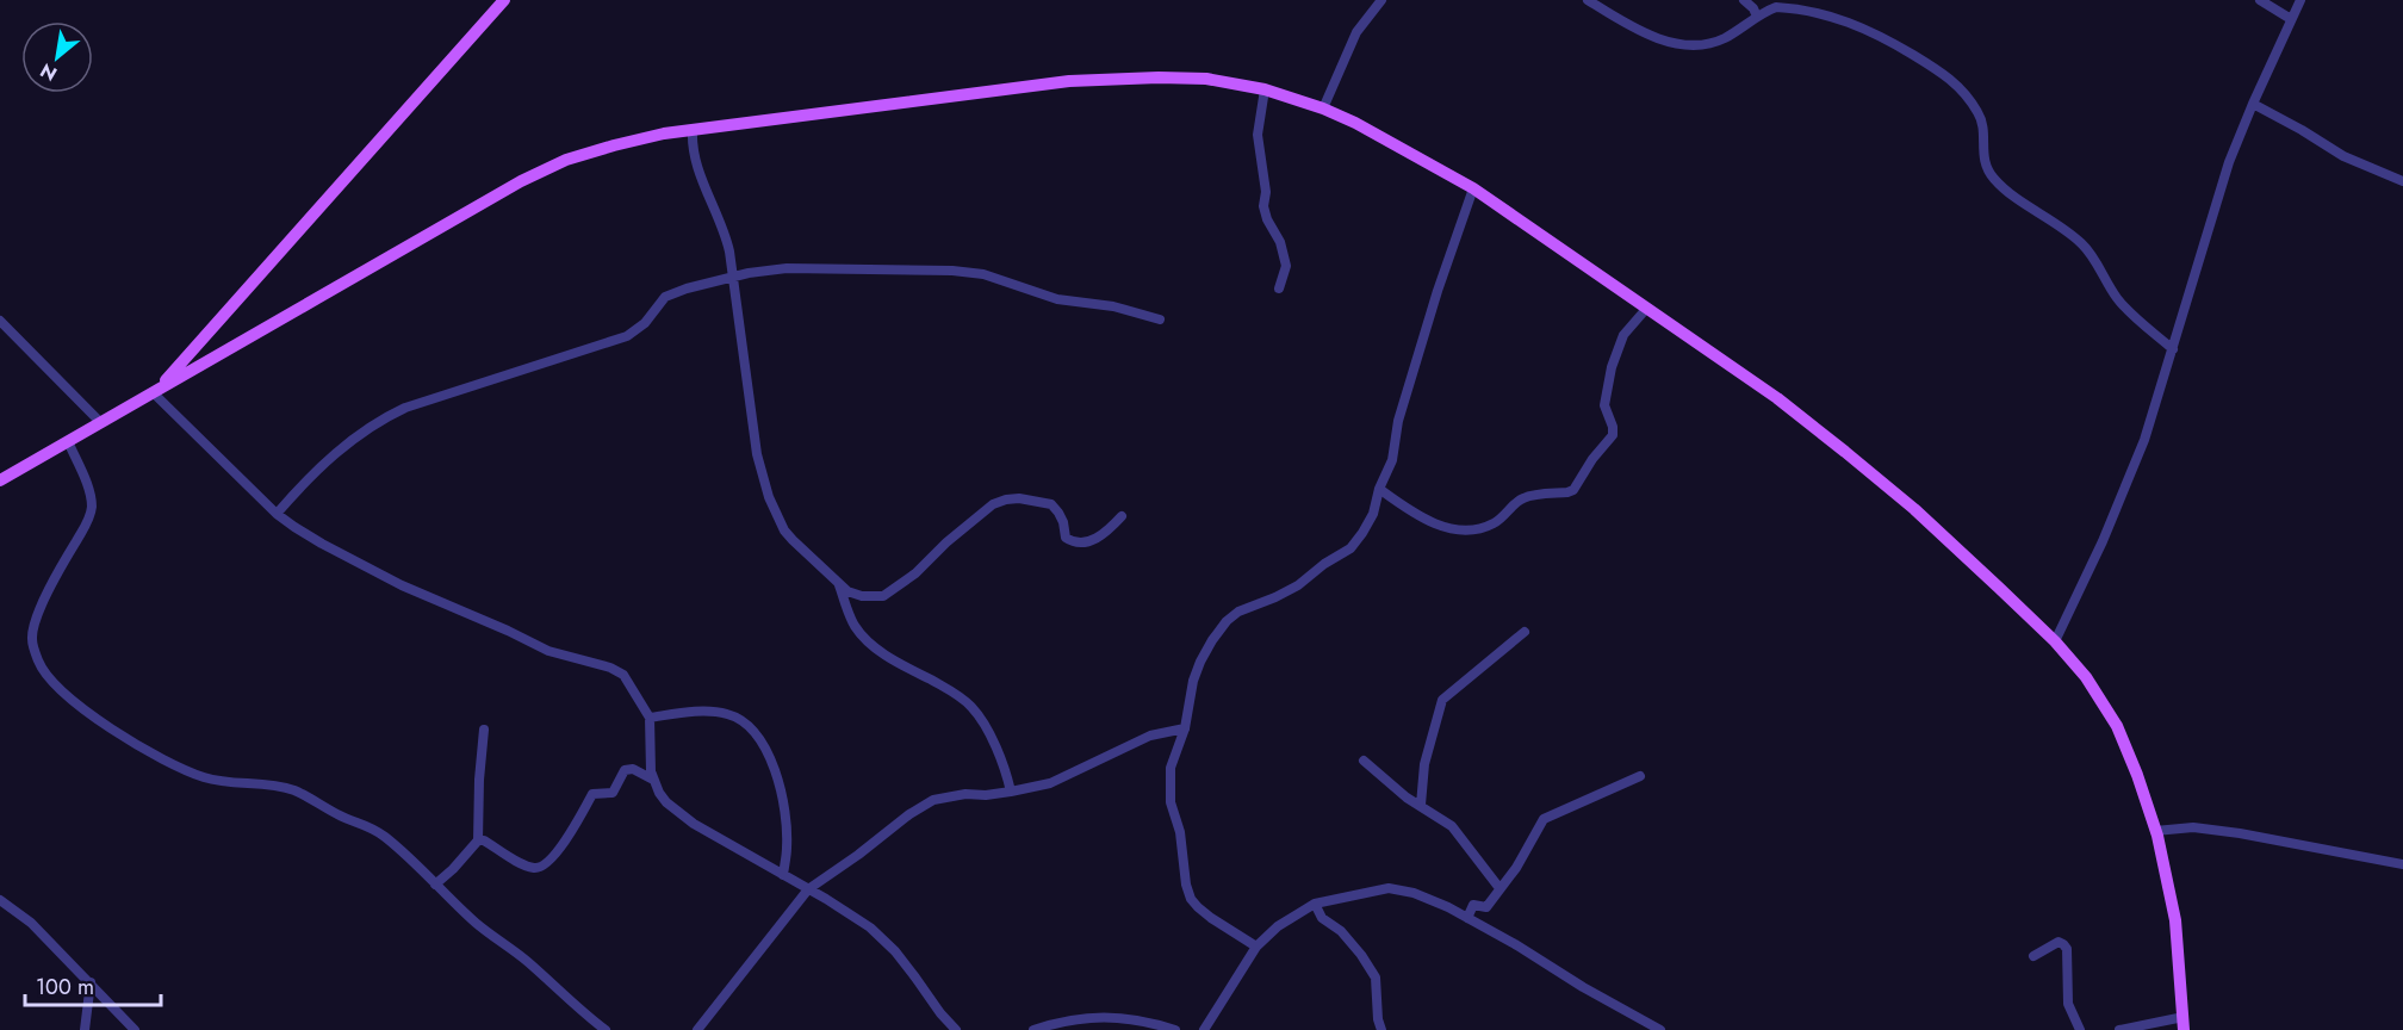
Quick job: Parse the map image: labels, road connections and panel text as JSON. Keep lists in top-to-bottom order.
{
  "scale_bar": "100 m",
  "north": "bottom left"
}
